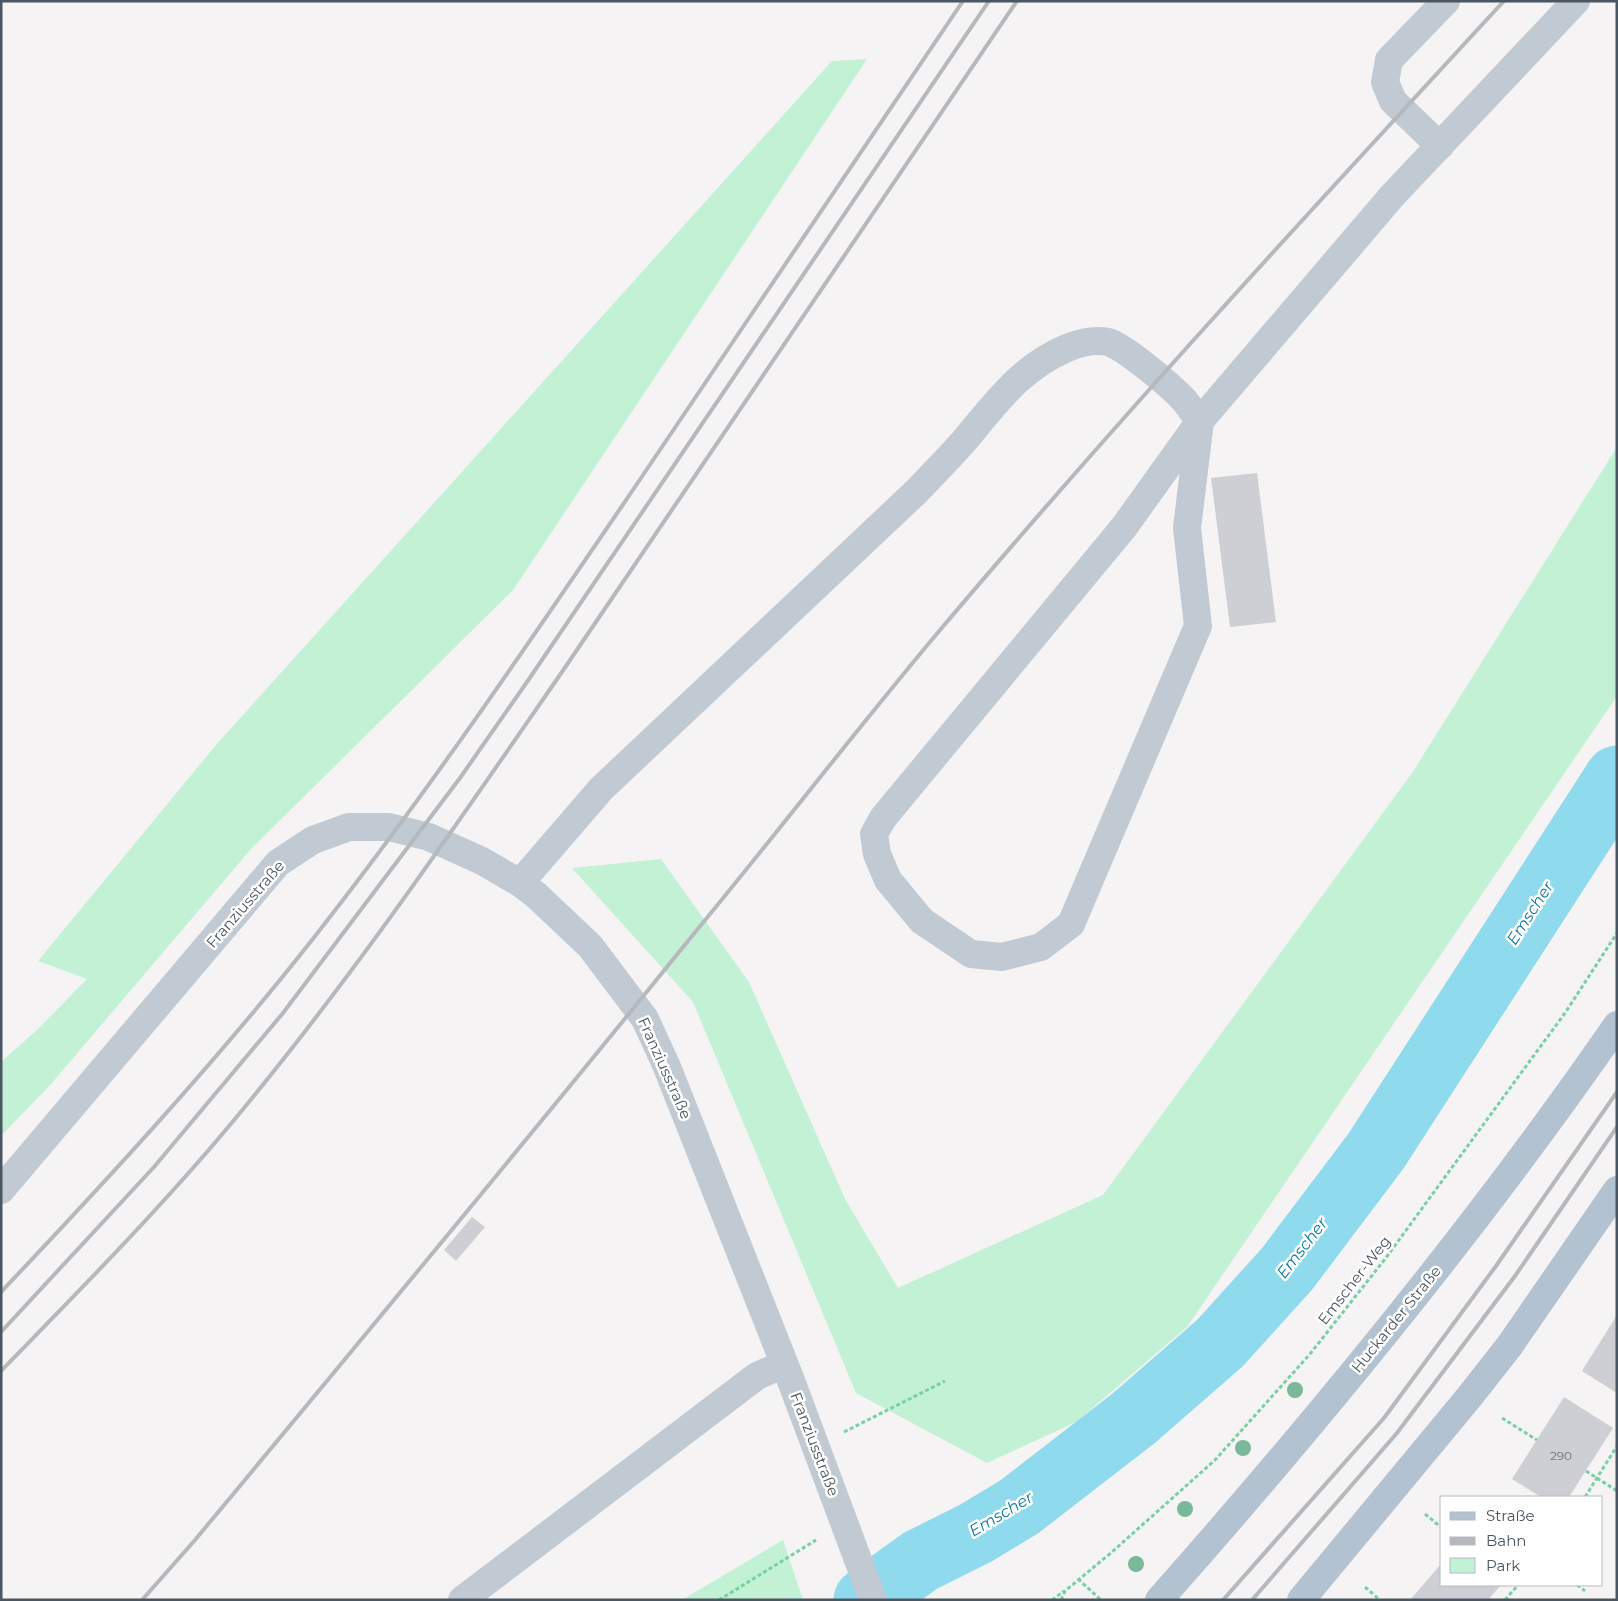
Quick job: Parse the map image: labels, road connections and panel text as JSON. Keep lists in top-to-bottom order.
{
  "streets": {
    "main road": ["Huckarder Straße"],
    "street": ["Franziusstraße"],
    "path": ["Emscher-Weg"]
  },
  "water": ["Emscher"],
  "house_numbers": ["290"],
  "legend": ["Straße", "Bahn", "Park"]
}
